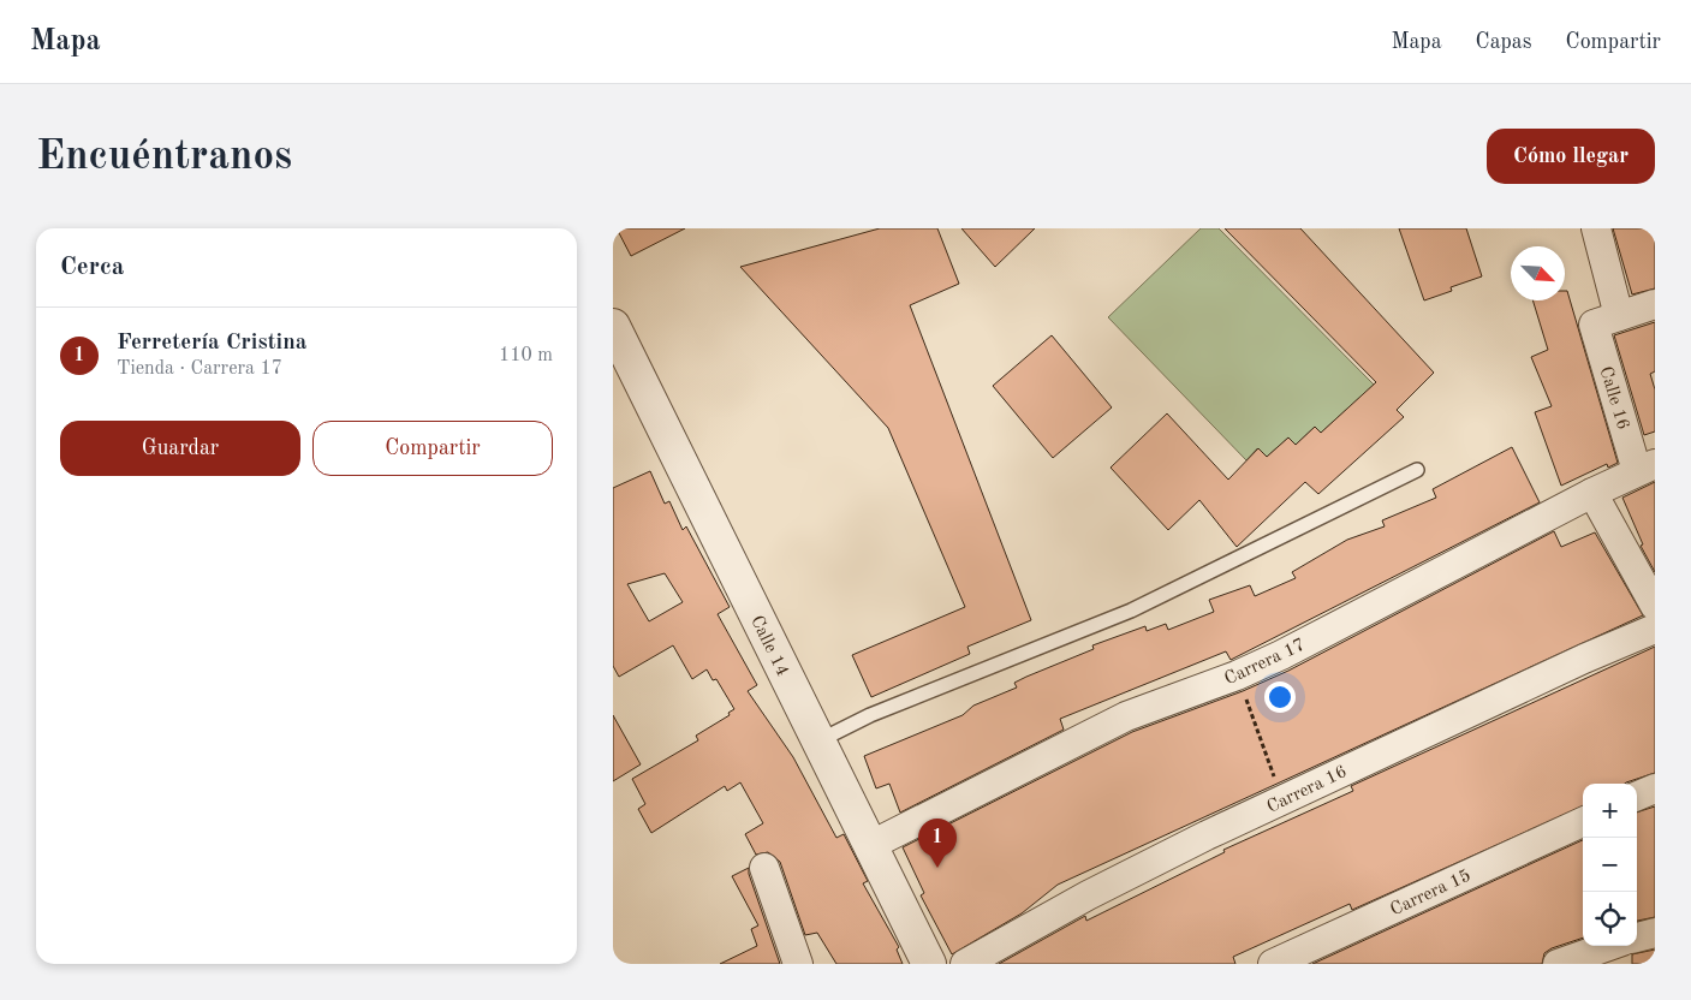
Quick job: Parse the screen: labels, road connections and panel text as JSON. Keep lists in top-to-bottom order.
{
  "streets": {
    "street": [
      "Calle 16",
      "Calle 14",
      "Carrera 17",
      "Carrera 16",
      "Carrera 15"
    ]
  },
  "crossings": [
    ["Calle 16", "Carrera 17"],
    ["Calle 14", "Carrera 17"]
  ],
  "north": "bottom right",
  "page": {
    "header": "Mapa",
    "nav": ["Mapa", "Capas", "Compartir"],
    "buttons": [
      "Cómo llegar",
      ["Guardar", "Compartir"]
    ],
    "title": "Encuéntranos",
    "heading": "Cerca",
    "list": [
      {
        "mark": "1",
        "name": "Ferretería Cristina",
        "note": "Tienda · Carrera 17",
        "value": "110 m"
      }
    ],
    "map_buttons": ["+", "−"],
    "pins": "1"
  }
}
